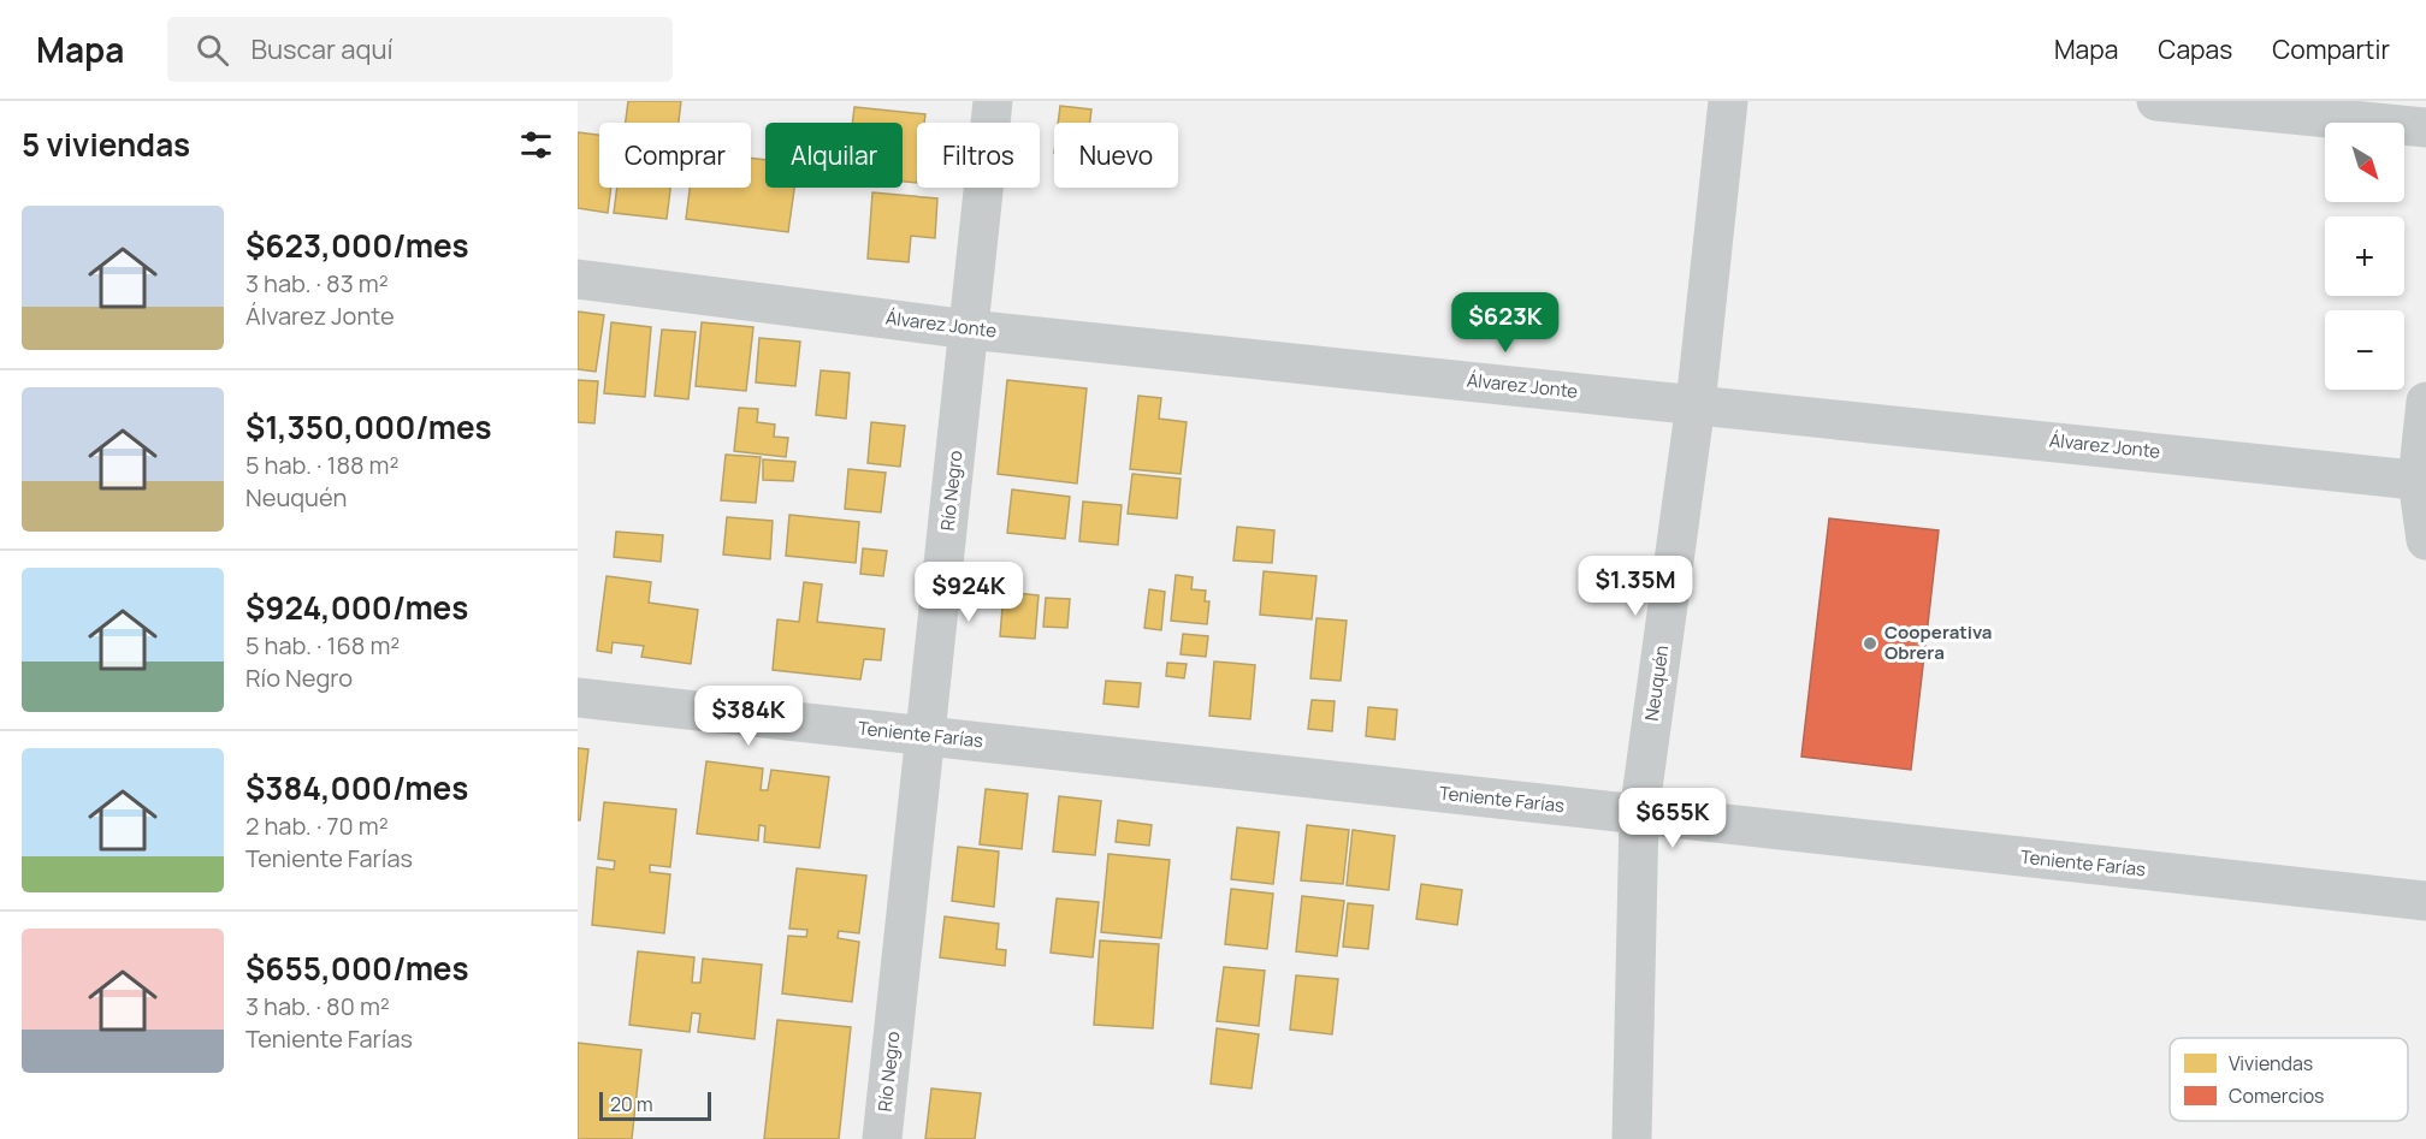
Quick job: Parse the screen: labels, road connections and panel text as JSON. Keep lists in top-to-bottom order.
{
  "streets": {
    "street": [
      "Álvarez Jonte",
      "Río Negro",
      "Neuquén",
      "Teniente Farías"
    ]
  },
  "crossings": [
    ["Álvarez Jonte", "Río Negro"],
    ["Álvarez Jonte", "Neuquén"],
    ["Río Negro", "Teniente Farías"],
    ["Neuquén", "Teniente Farías"]
  ],
  "places": ["Cooperativa Obrera"],
  "legend": ["Viviendas", "Comercios"],
  "scale_bar": "20 m",
  "north": "bottom right",
  "page": {
    "header": "Mapa",
    "search": "Buscar aquí",
    "nav": ["Mapa", "Capas", "Compartir"],
    "heading": "5 viviendas",
    "map_buttons": ["+", "−"],
    "chip": [
      "Comprar",
      "Alquilar",
      "Filtros",
      "Nuevo"
    ],
    "list": [
      {
        "name": "$623,000/mes",
        "note": "3 hab. · 83 m² · Álvarez Jonte"
      },
      {
        "name": "$1,350,000/mes",
        "note": "5 hab. · 188 m² · Neuquén"
      },
      {
        "name": "$924,000/mes",
        "note": "5 hab. · 168 m² · Río Negro"
      },
      {
        "name": "$384,000/mes",
        "note": "2 hab. · 70 m² · Teniente Farías"
      },
      {
        "name": "$655,000/mes",
        "note": "3 hab. · 80 m² · Teniente Farías"
      }
    ],
    "price": [
      "$623K",
      "$1.35M",
      "$924K",
      "$384K",
      "$655K"
    ],
    "scale": "20 m"
  }
}
